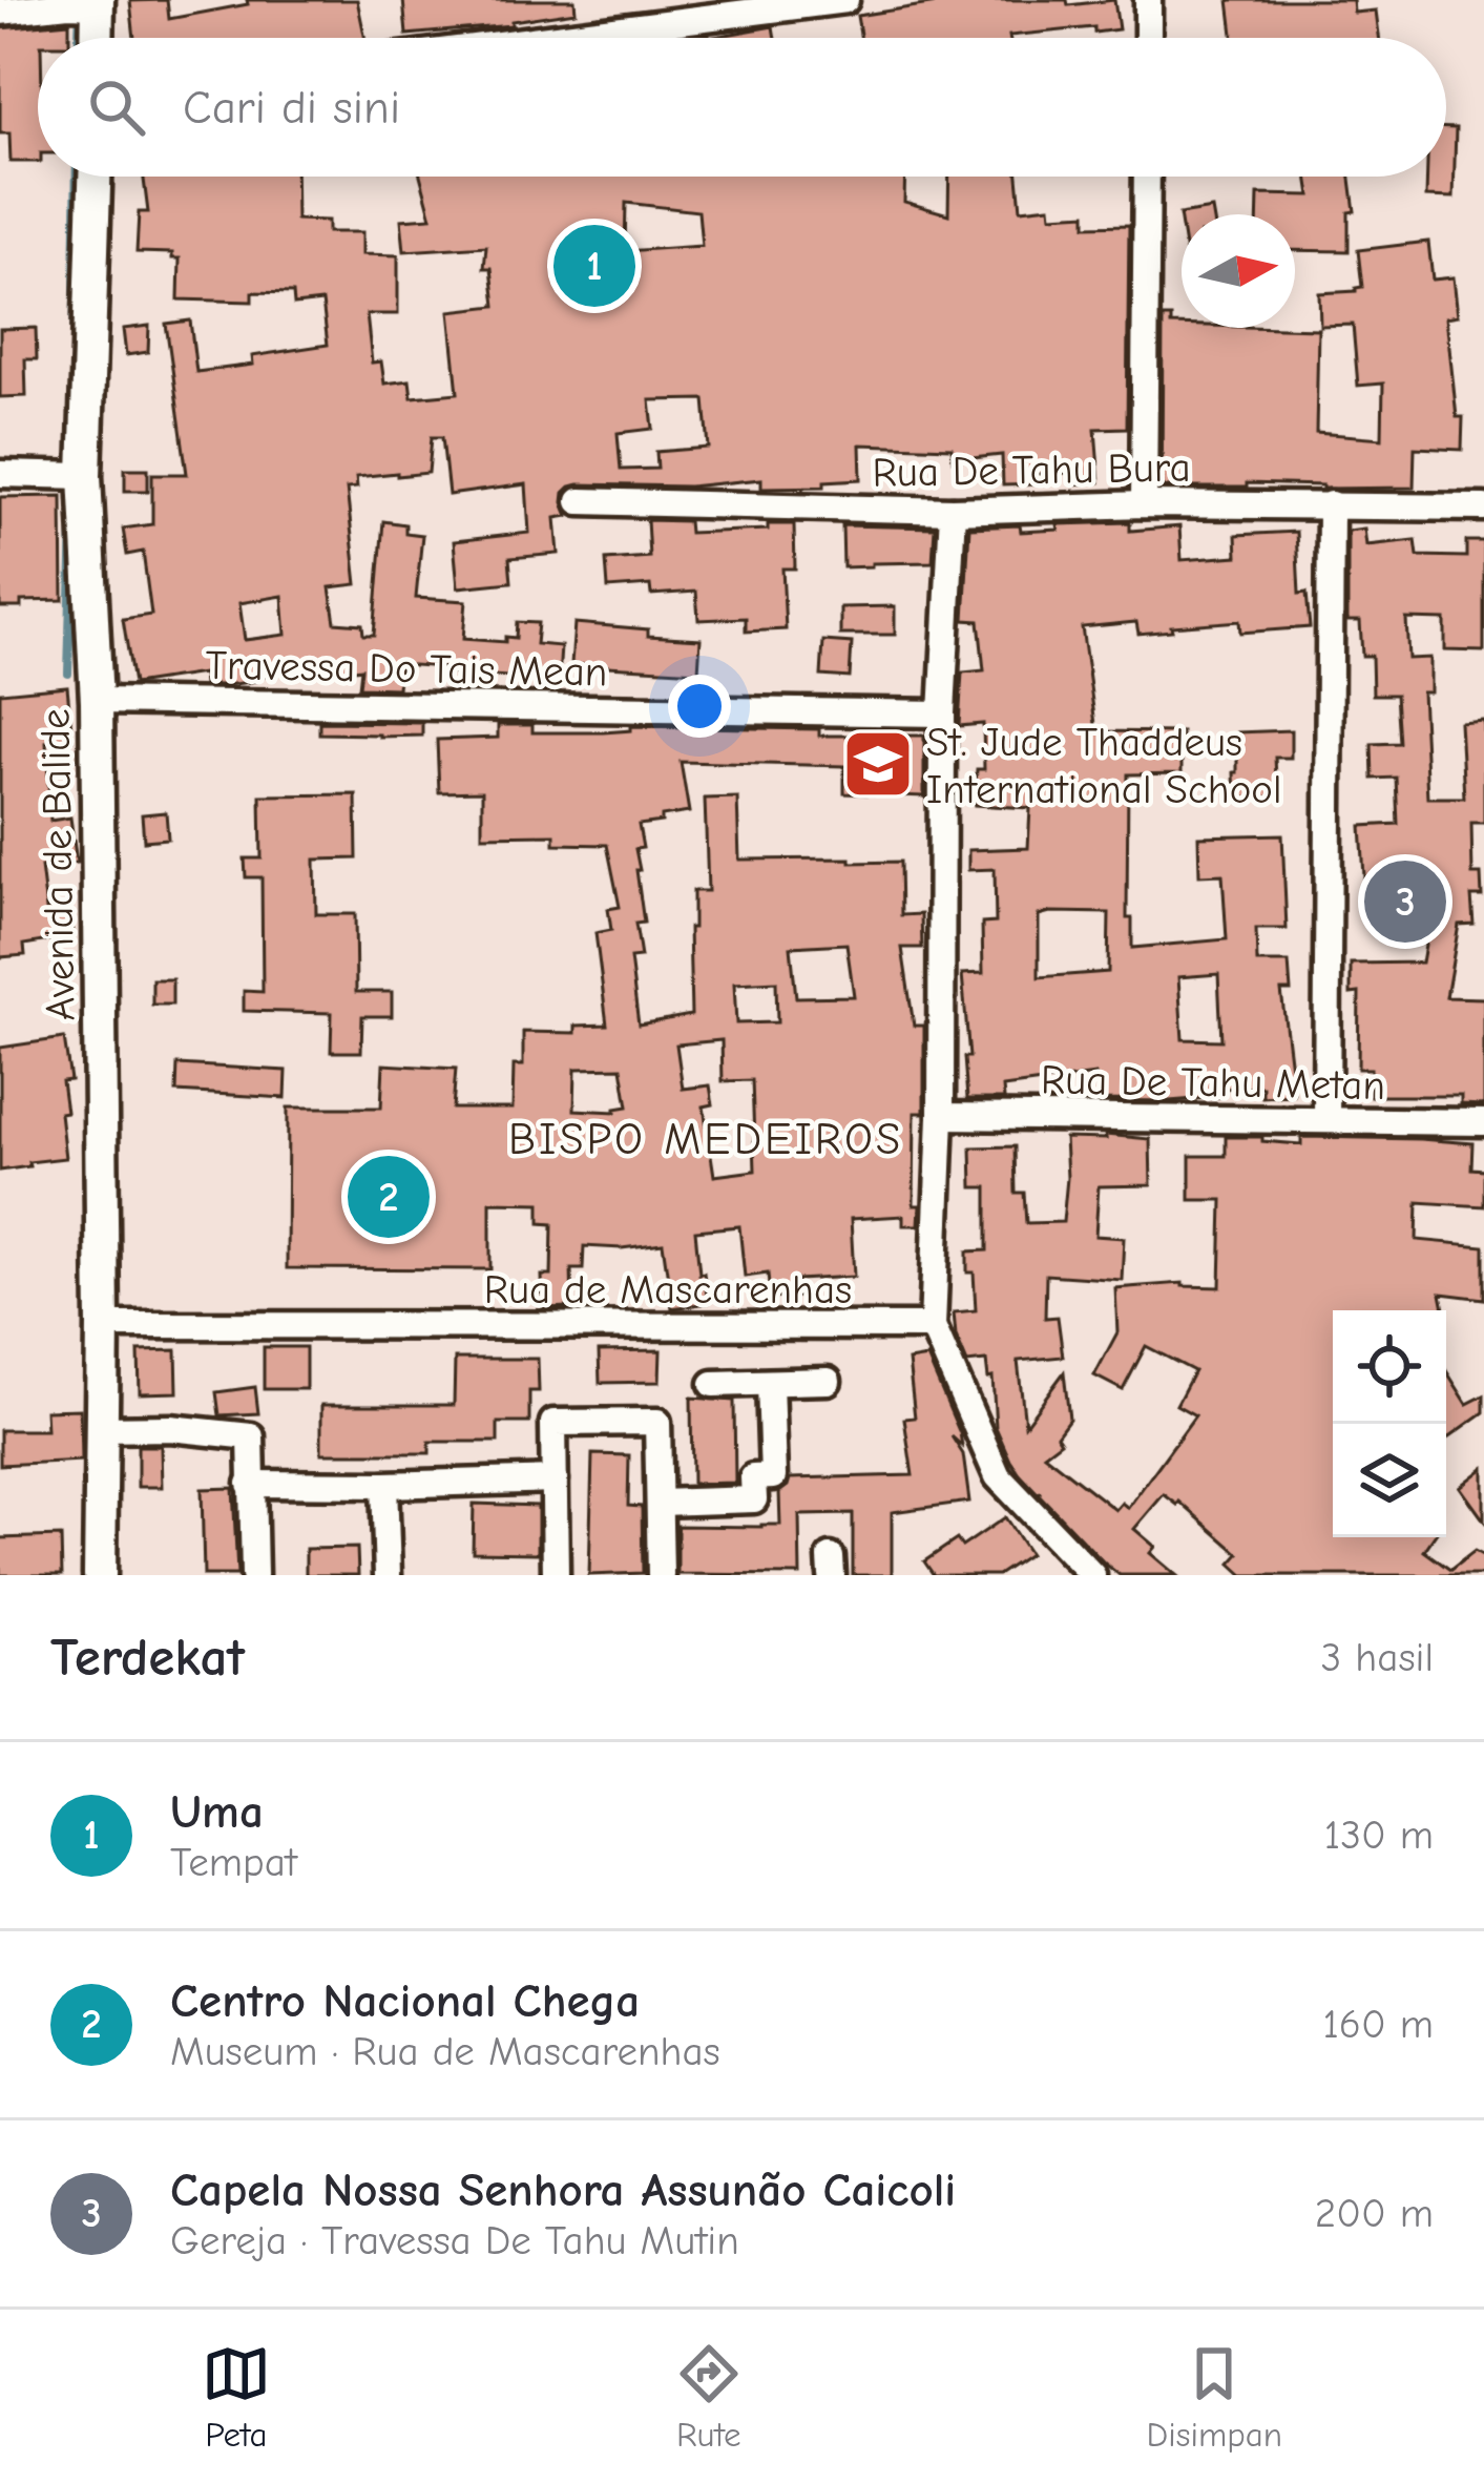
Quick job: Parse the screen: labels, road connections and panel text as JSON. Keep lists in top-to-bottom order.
{
  "streets": {
    "main road": ["Avenida de Balide"],
    "street": [
      "Rua De Tahu Bura",
      "Travessa Do Tais Mean",
      "Rua De Tahu Metan",
      "Rua de Mascarenhas"
    ]
  },
  "crossings": [
    ["Travessa Do Tais Mean", "Avenida de Balide"],
    ["Avenida de Balide", "Rua de Mascarenhas"]
  ],
  "districts": ["BISPO MEDEIROS"],
  "places": {
    "school or university": ["St. Jude Thaddeus International School"]
  },
  "north": "right",
  "page": {
    "search": "Cari di sini",
    "pins": ["1", "3", "2"],
    "heading": ["Terdekat", "3 hasil"],
    "list": [
      {
        "mark": "1",
        "name": "Uma",
        "note": "Tempat",
        "value": "130 m"
      },
      {
        "mark": "2",
        "name": "Centro Nacional Chega",
        "note": "Museum · Rua de Mascarenhas",
        "value": "160 m"
      },
      {
        "mark": "3",
        "name": "Capela Nossa Senhora Assunão Caicoli",
        "note": "Gereja · Travessa De Tahu Mutin",
        "value": "200 m"
      }
    ],
    "nav": ["Peta", "Rute", "Disimpan"]
  }
}
